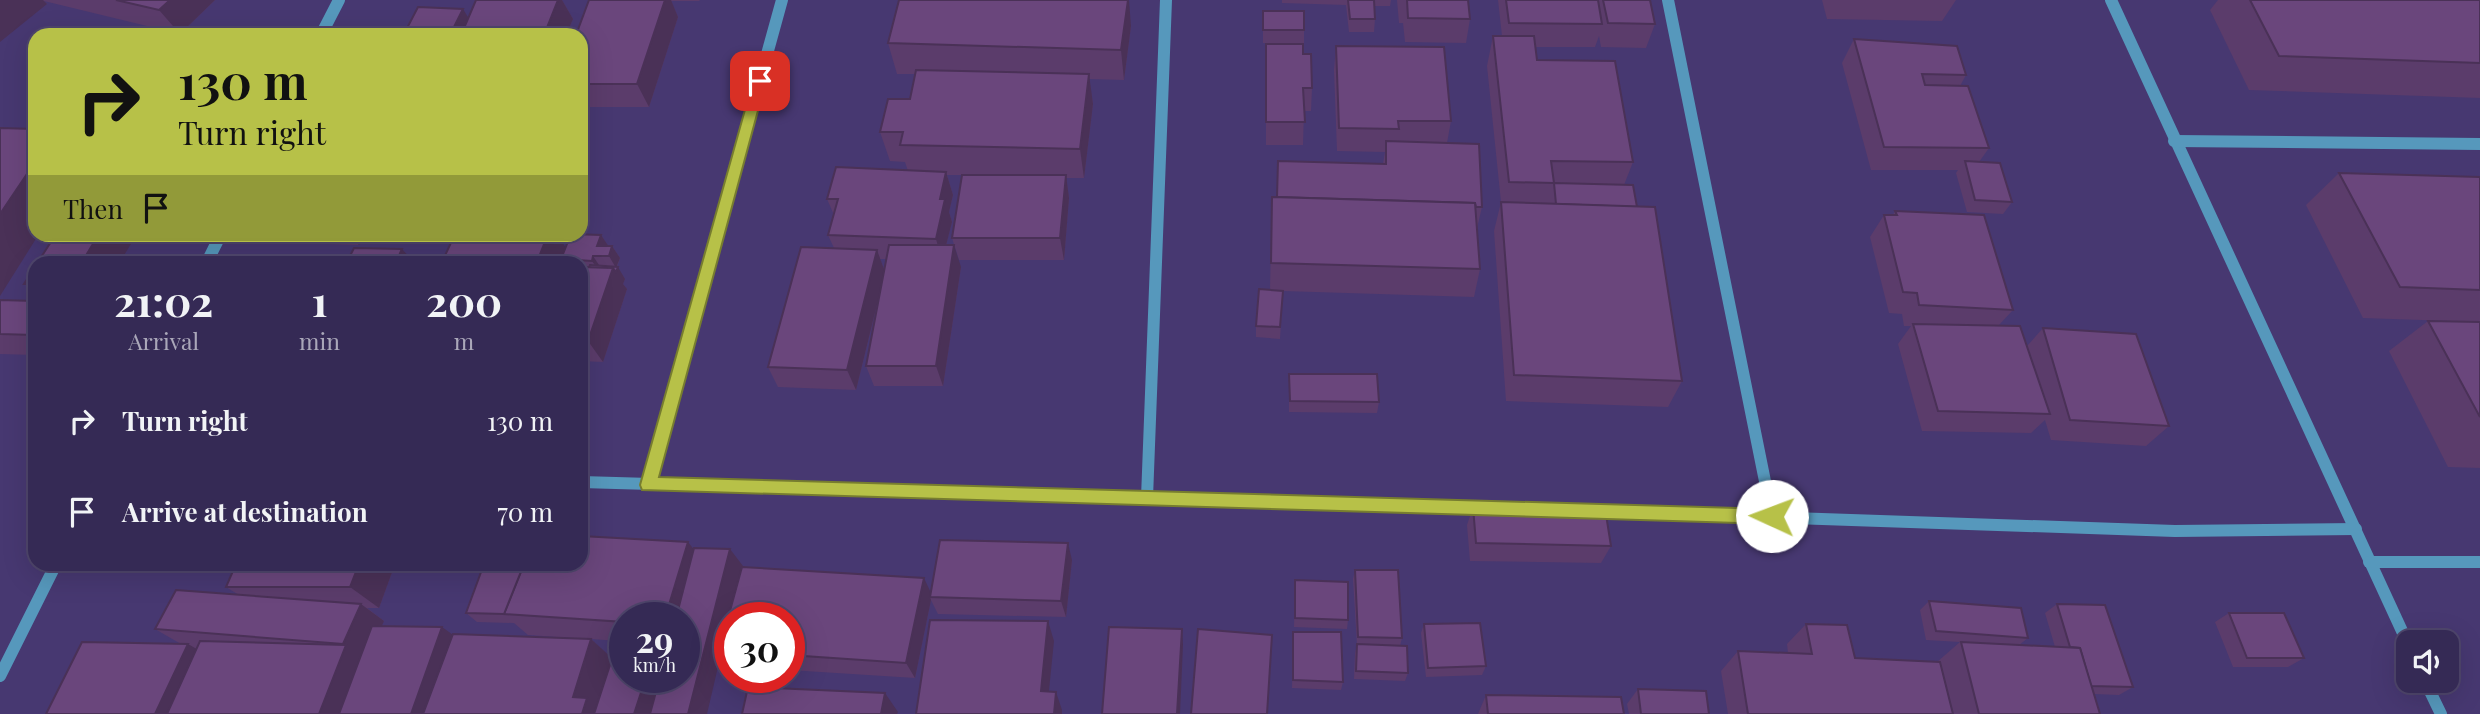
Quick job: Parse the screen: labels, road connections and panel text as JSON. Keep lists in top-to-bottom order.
{
  "page": {
    "turn": ["130 m", "Turn right"],
    "then": "Then",
    "eta": [
      "21:02",
      "Arrival",
      "1",
      "min",
      "200",
      "m"
    ],
    "list": [
      {
        "name": "Turn right",
        "value": "130 m"
      },
      {
        "name": "Arrive at destination",
        "value": "70 m"
      }
    ],
    "speed": "29 km/h",
    "limit": "30"
  }
}
